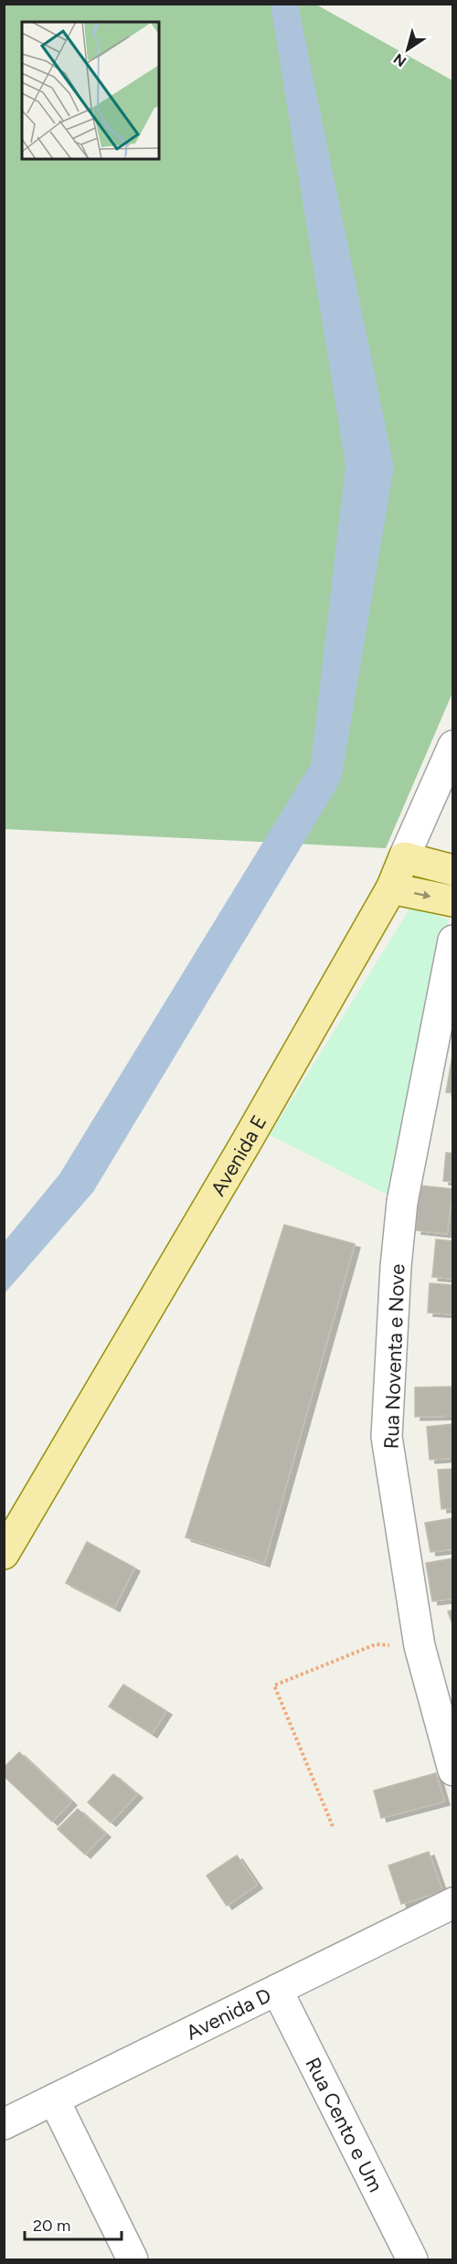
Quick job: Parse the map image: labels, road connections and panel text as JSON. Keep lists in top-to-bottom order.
{
  "streets": {
    "main road": ["Avenida E"],
    "street": ["Rua Noventa e Nove", "Avenida D", "Rua Cento e Um"]
  },
  "crossings": [
    ["Avenida D", "Rua Cento e Um"]
  ],
  "scale_bar": "20 m",
  "north": "bottom left"
}
